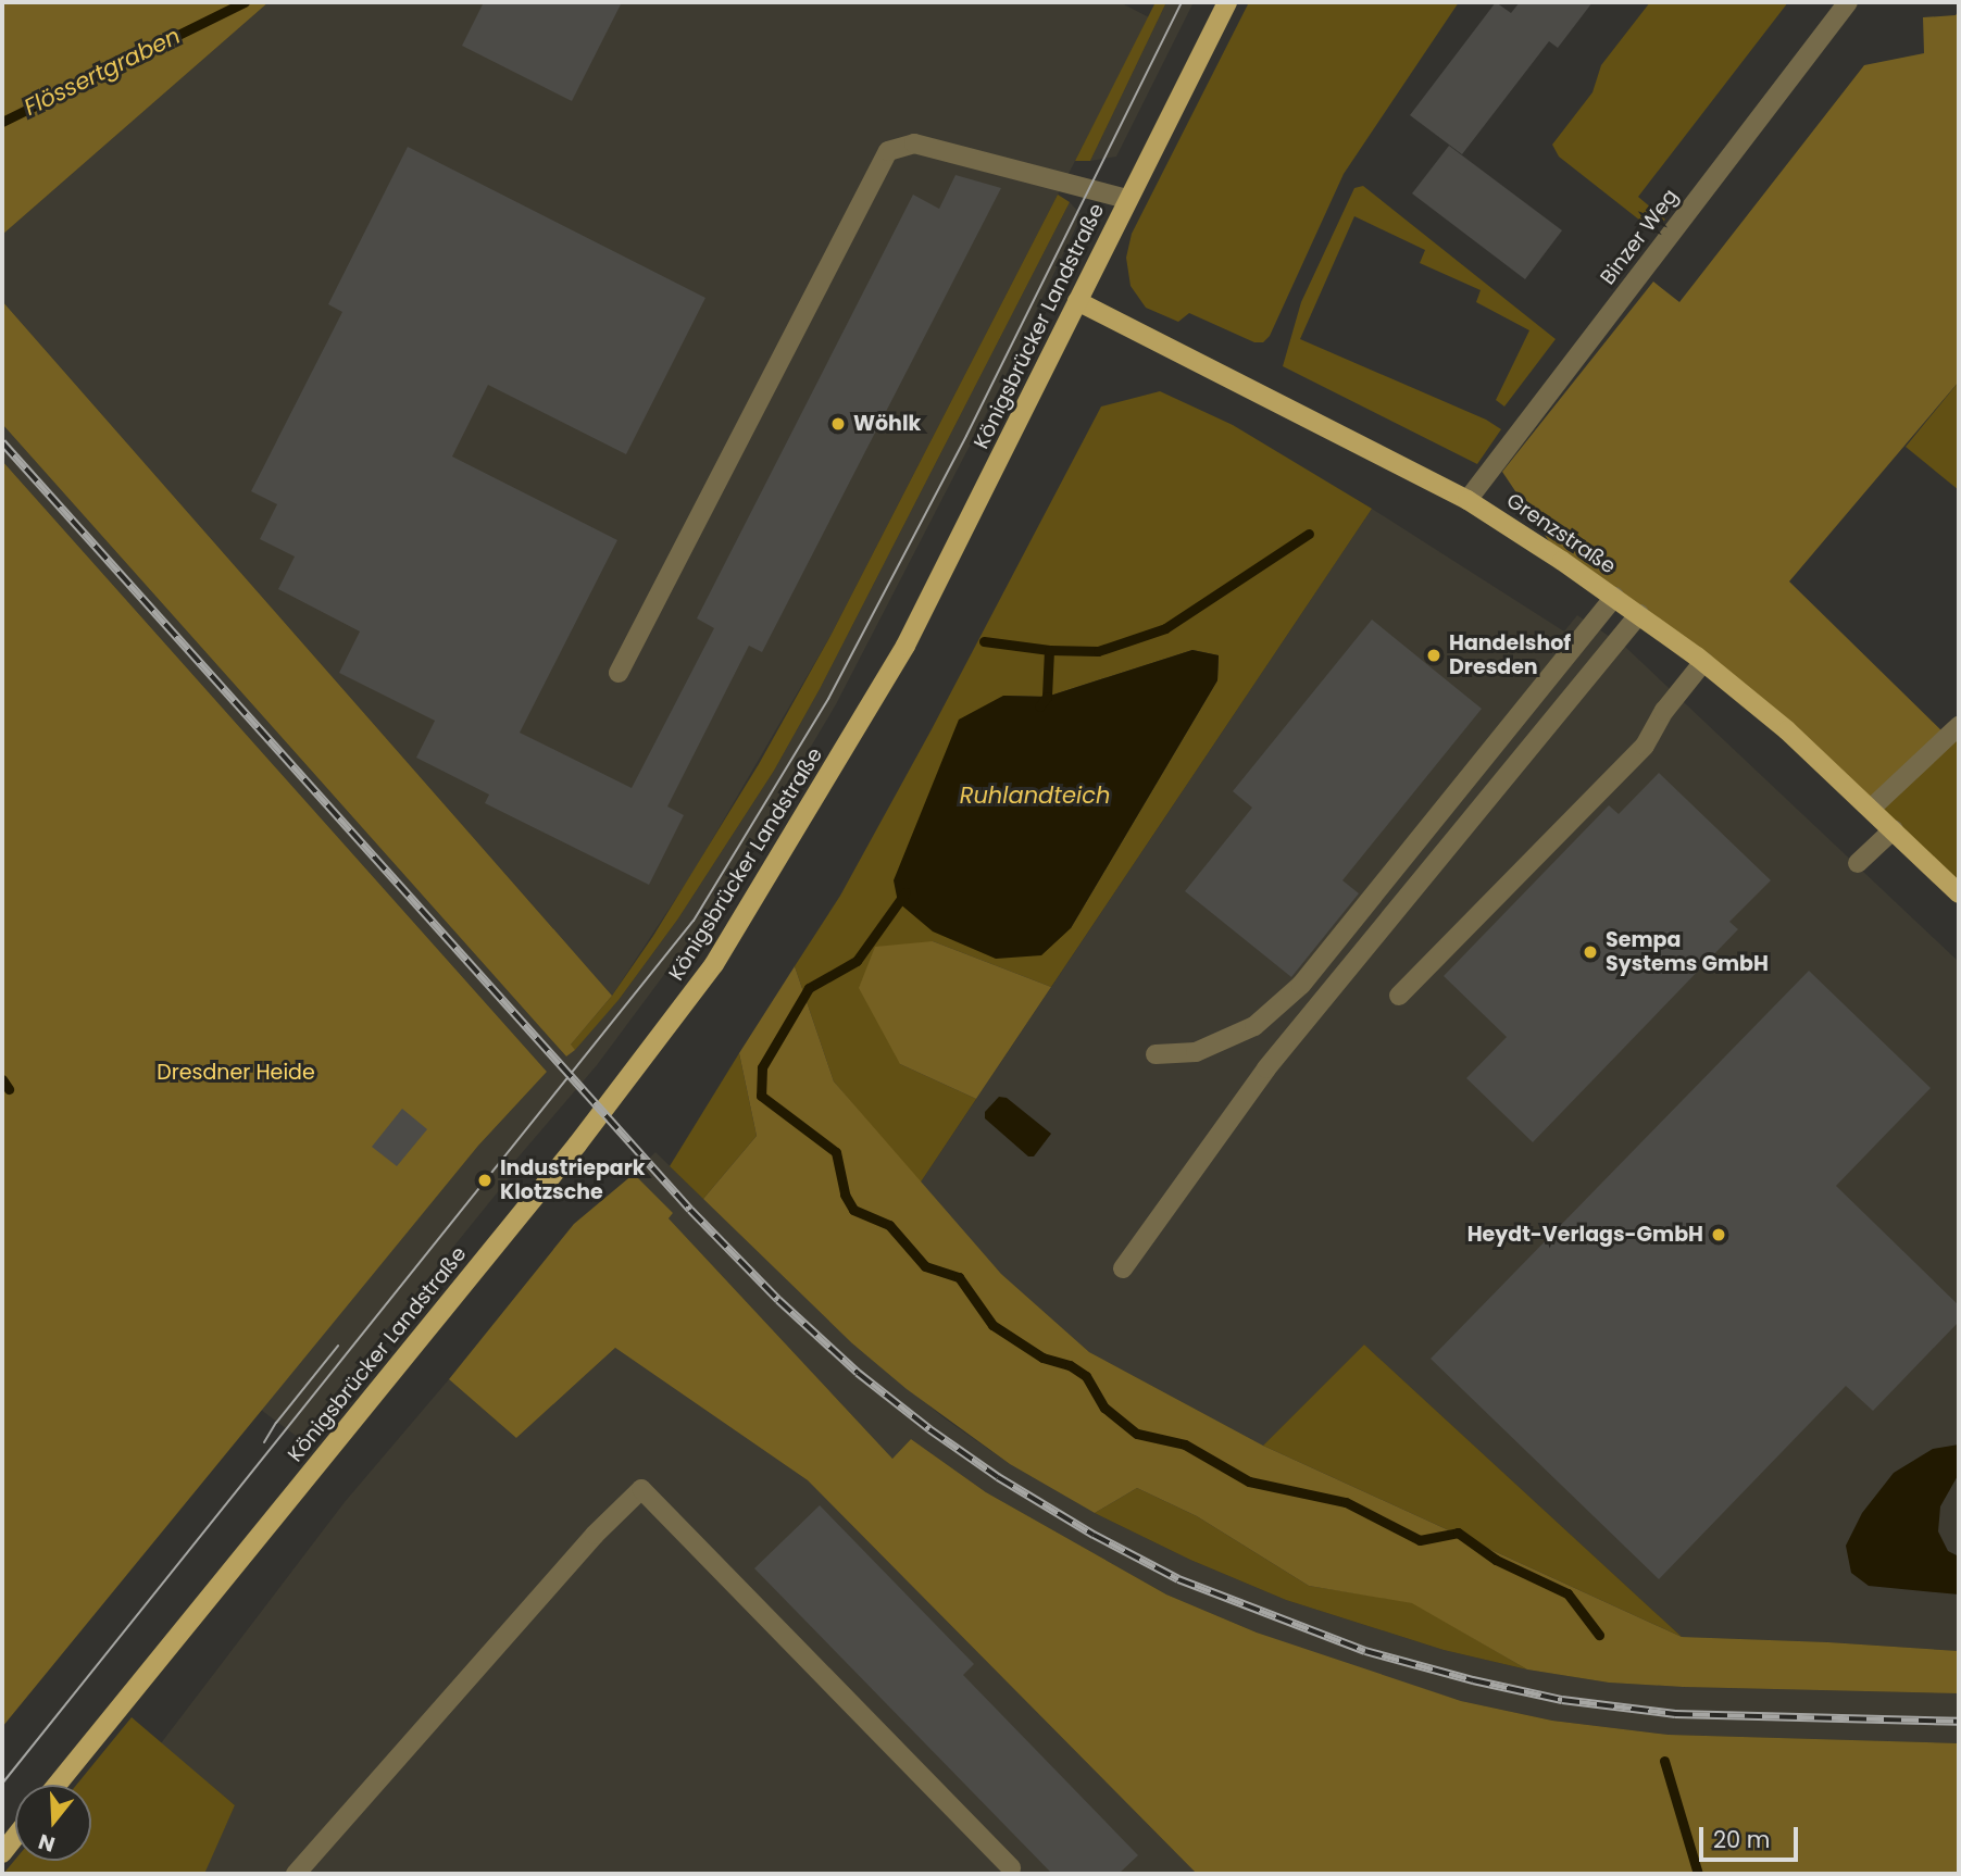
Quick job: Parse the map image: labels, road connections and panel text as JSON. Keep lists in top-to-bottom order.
{
  "streets": {
    "main road": ["Königsbrücker Landstraße", "Grenzstraße"],
    "street": ["Binzer Weg"]
  },
  "crossings": [
    ["Binzer Weg", "Grenzstraße"],
    ["Königsbrücker Landstraße", "Grenzstraße"]
  ],
  "water": ["Flössertgraben", "Ruhlandteich"],
  "parks": ["Dresdner Heide"],
  "places": [
    "Wöhlk",
    "Handelshof Dresden",
    "Sempa Systems GmbH",
    "Industriepark Klotzsche",
    "Heydt-Verlags-GmbH"
  ],
  "scale_bar": "20 m",
  "north": "bottom"
}
